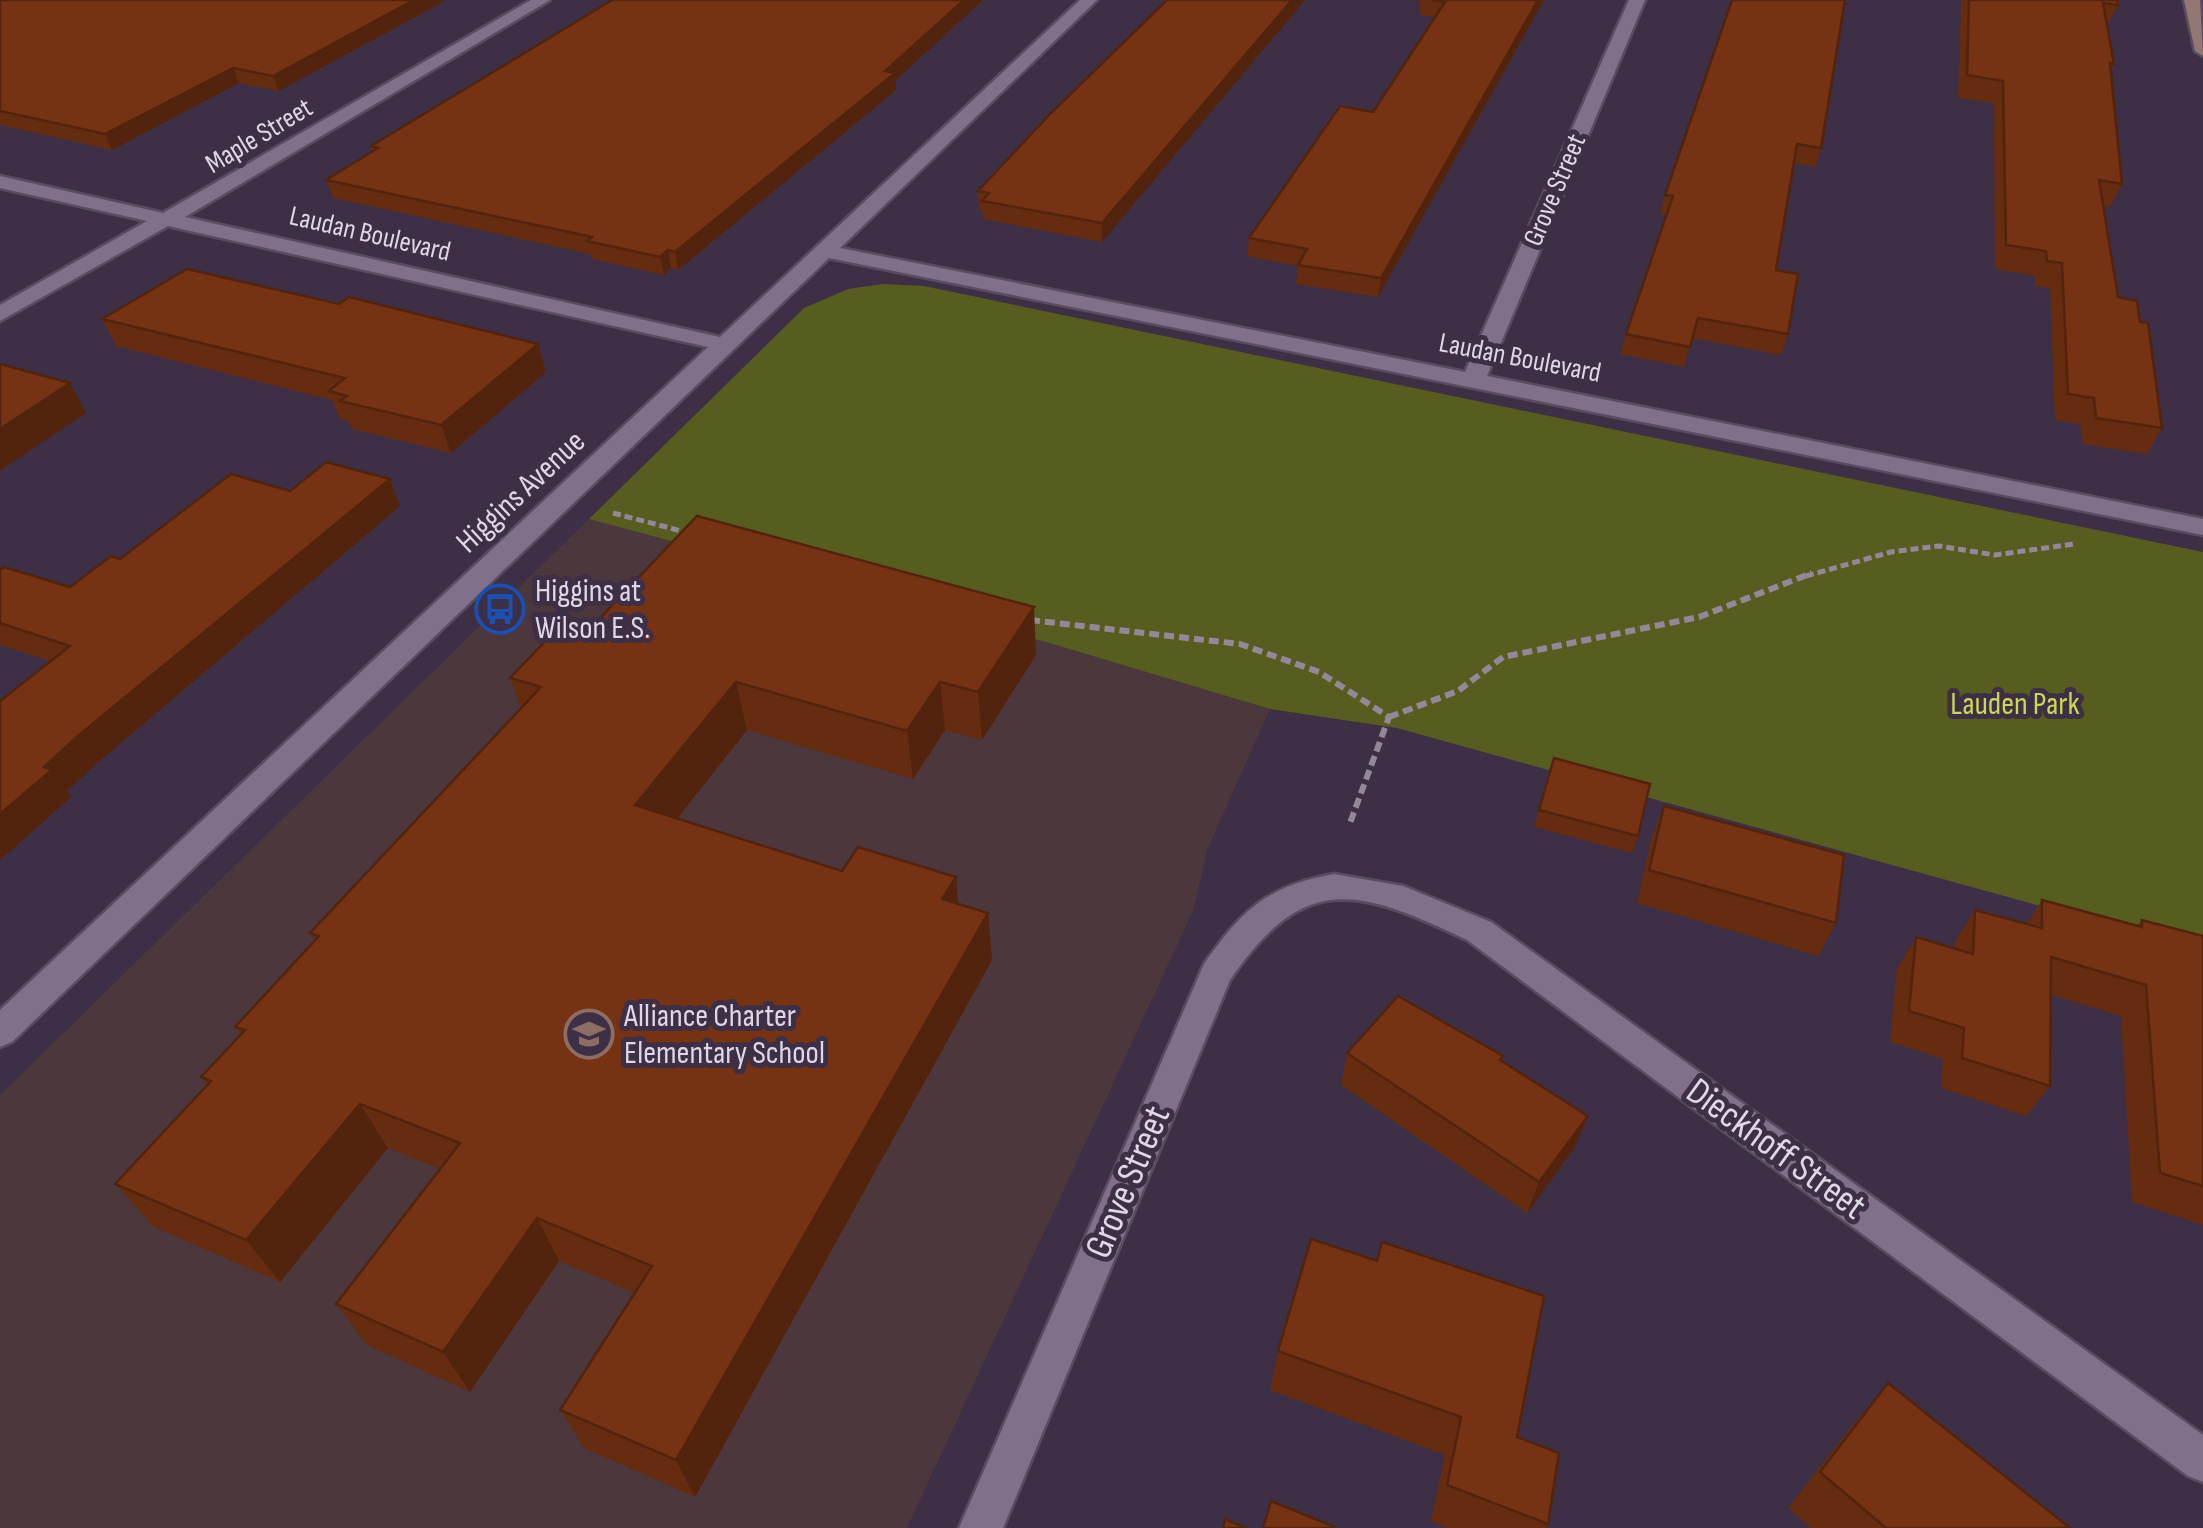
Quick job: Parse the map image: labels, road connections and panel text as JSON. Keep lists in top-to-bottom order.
{
  "streets": {
    "street": [
      "Maple Street",
      "Grove Street",
      "Laudan Boulevard",
      "Higgins Avenue",
      "Dieckhoff Street"
    ]
  },
  "crossings": [
    ["Maple Street", "Laudan Boulevard"],
    ["Grove Street", "Laudan Boulevard"],
    ["Grove Street", "Dieckhoff Street"],
    ["Laudan Boulevard", "Higgins Avenue"]
  ],
  "parks": ["Lauden Park"],
  "places": {
    "bus stop": ["Higgins at Wilson E.S."],
    "school or university": ["Alliance Charter Elementary School"]
  }
}
